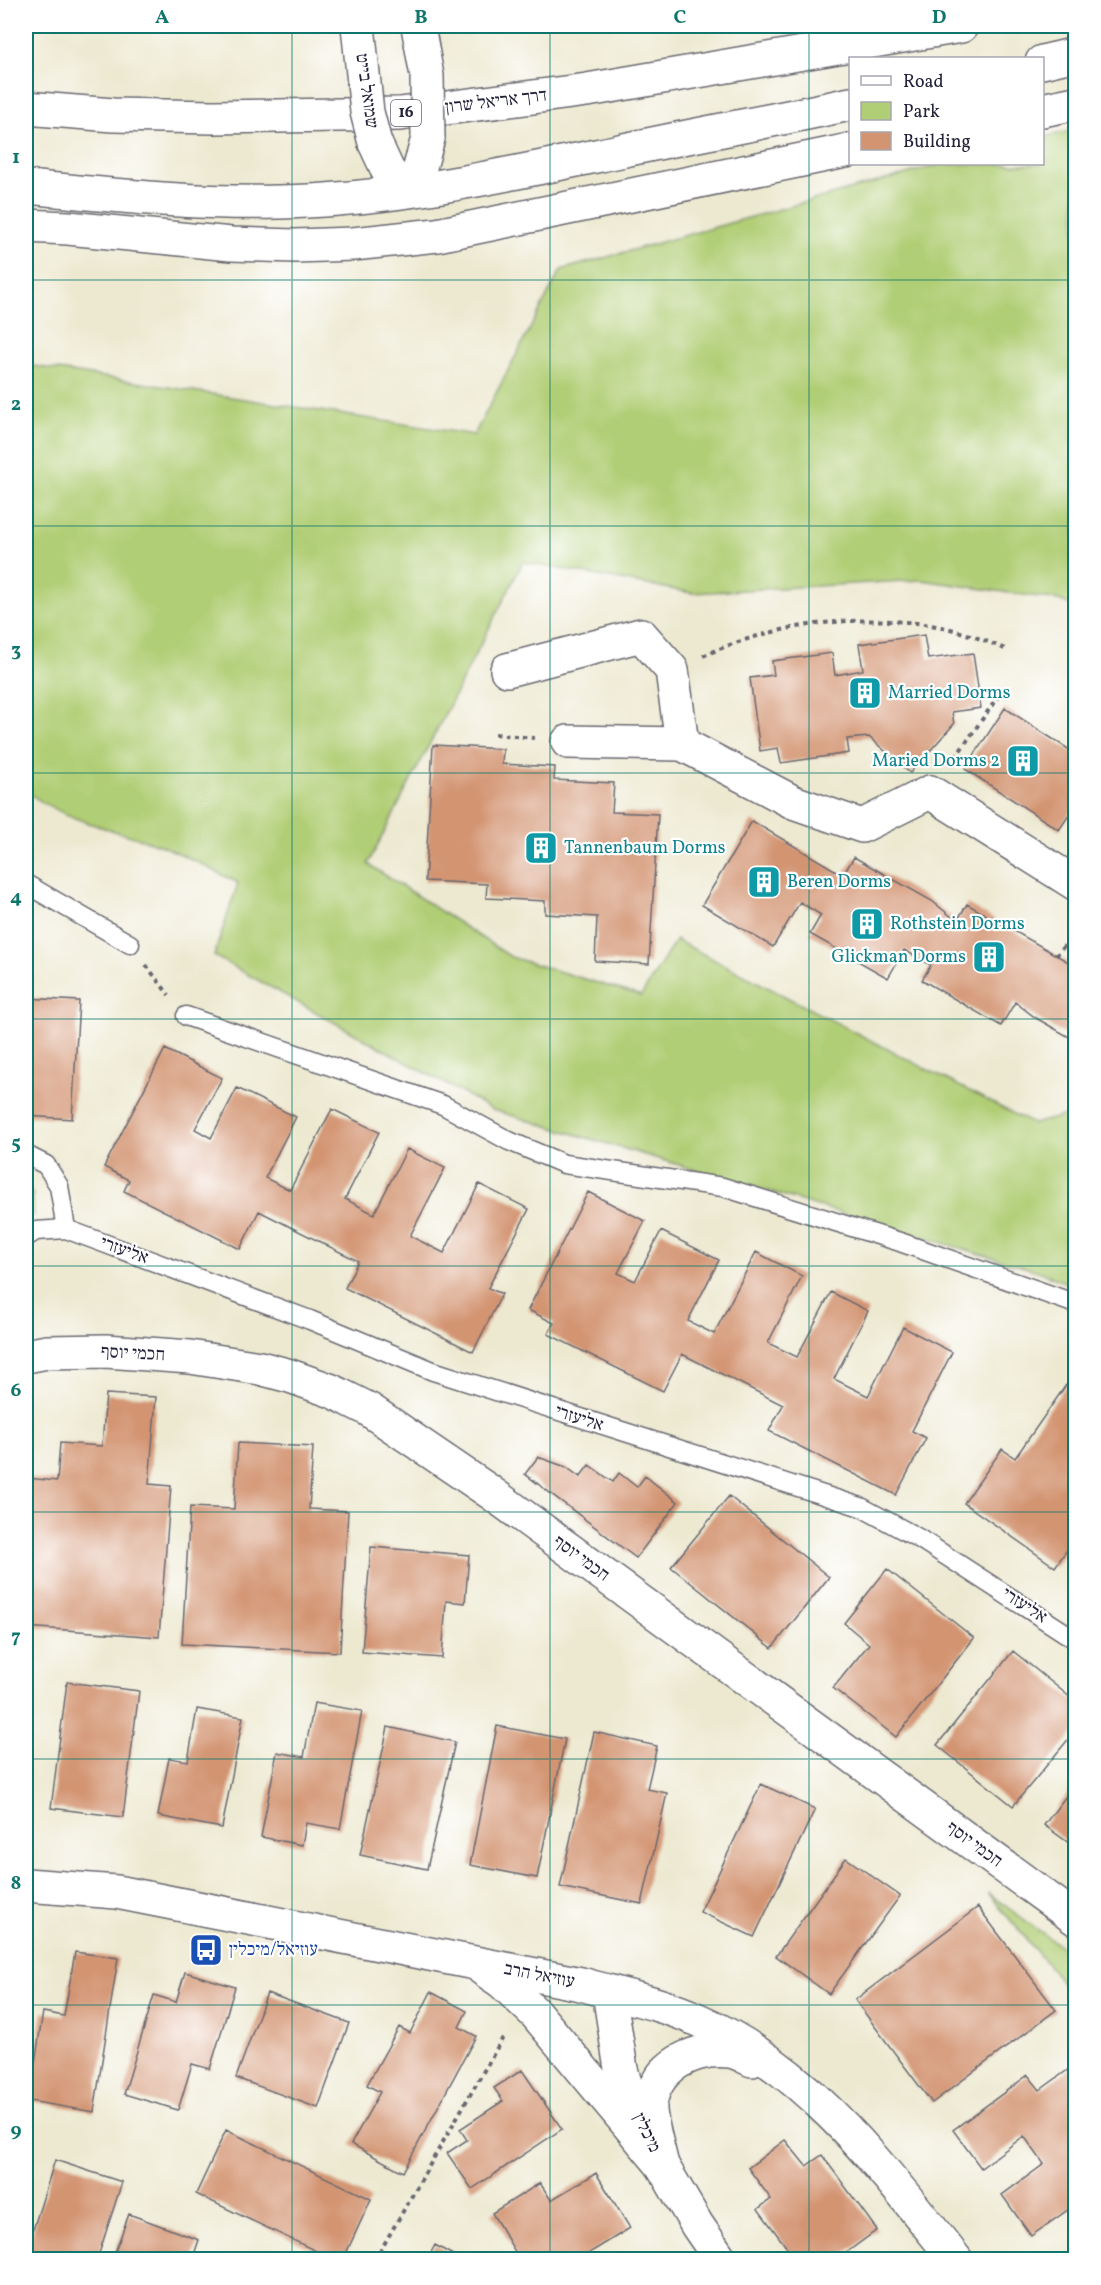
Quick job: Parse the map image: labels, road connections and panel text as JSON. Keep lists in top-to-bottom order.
{
  "streets": {
    "main road": [
      "שמואל בייט",
      "דרך אריאל שרון",
      "16",
      "חכמי יוסף",
      "עוזיאל הרב",
      "מיכלין"
    ],
    "lane": ["אליעזרי"]
  },
  "crossings": [
    ["עוזיאל הרב", "מיכלין"]
  ],
  "places": {
    "building": [
      "Married Dorms",
      "Maried Dorms 2",
      "Tannenbaum Dorms",
      "Beren Dorms",
      "Rothstein Dorms",
      "Glickman Dorms"
    ],
    "bus stop": ["עוזיאל/מיכלין"]
  },
  "legend": ["Road", "Park", "Building"],
  "grid": {
    "columns": [
      "A",
      "B",
      "C",
      "D"
    ],
    "rows": [
      "1",
      "2",
      "3",
      "4",
      "5",
      "6",
      "7",
      "8",
      "9"
    ]
  }
}
